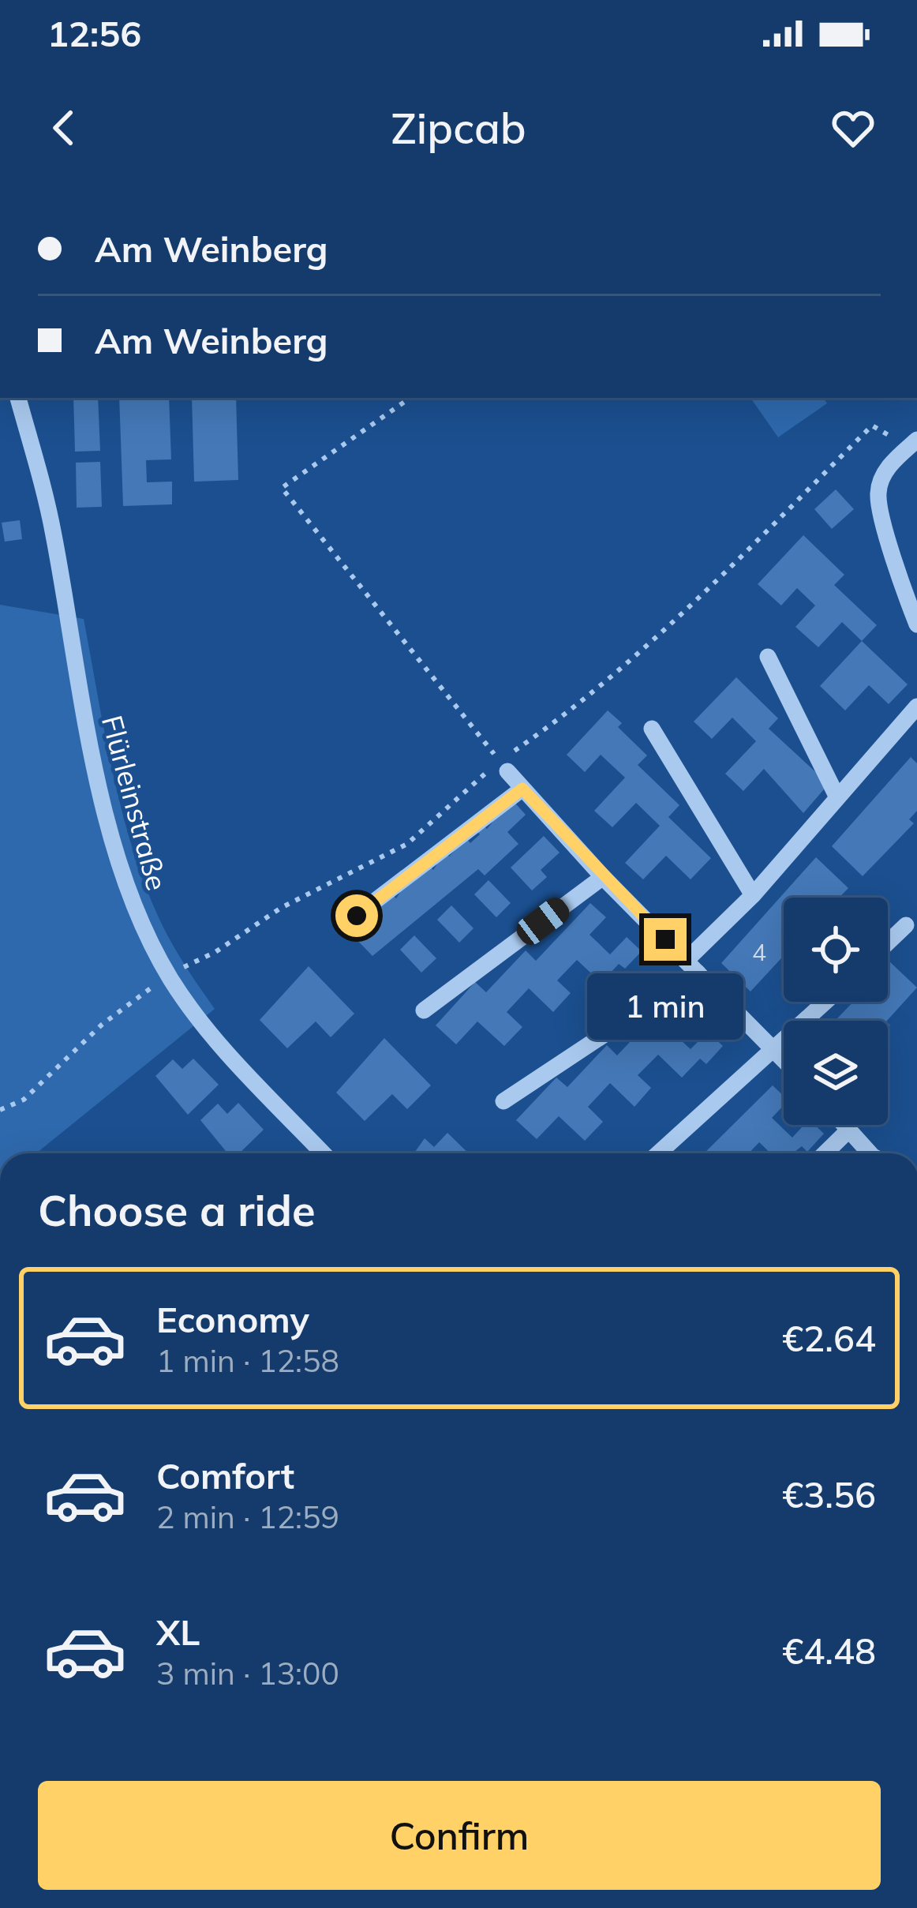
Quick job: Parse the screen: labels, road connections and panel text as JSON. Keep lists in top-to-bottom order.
{
  "streets": {
    "street": ["Flürleinstraße"]
  },
  "house_numbers": ["4"],
  "page": {
    "status": "12:56",
    "header": "Zipcab",
    "banner": ["Am Weinberg", "Am Weinberg"],
    "bubble": "1 min",
    "heading": "Choose a ride",
    "list": [
      {
        "name": "Economy",
        "note": "1 min · 12:58",
        "value": "€2.64"
      },
      {
        "name": "Comfort",
        "note": "2 min · 12:59",
        "value": "€3.56"
      },
      {
        "name": "XL",
        "note": "3 min · 13:00",
        "value": "€4.48"
      }
    ],
    "buttons": "Confirm"
  }
}
